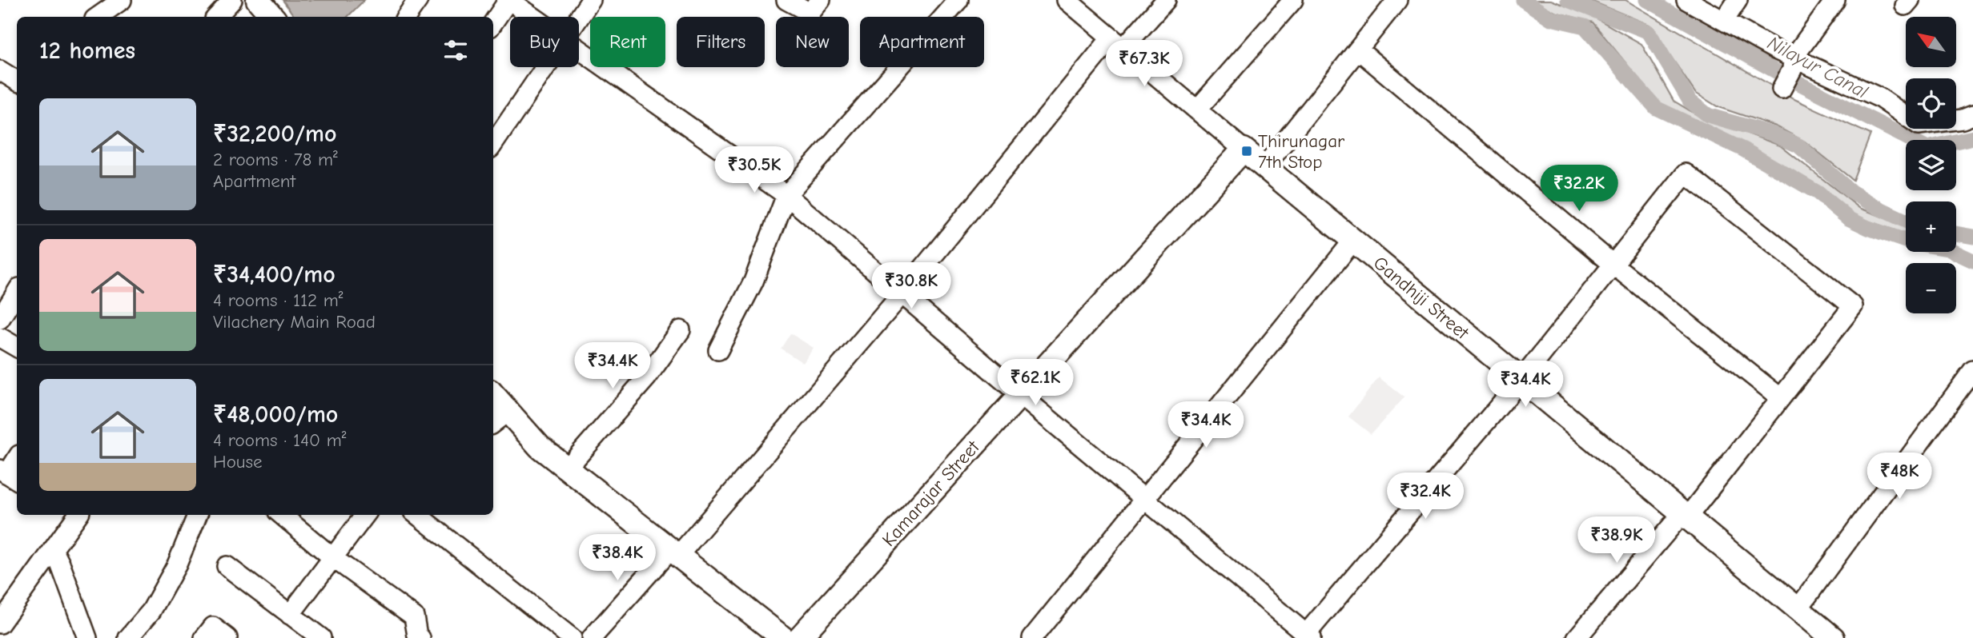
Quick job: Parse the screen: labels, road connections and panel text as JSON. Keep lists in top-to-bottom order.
{
  "streets": {
    "main road": ["Gandhiji Street", "Kamarajar Street"]
  },
  "crossings": [
    ["Gandhiji Street", "Kamarajar Street"]
  ],
  "water": ["Nilayur Canal"],
  "places": {
    "transit": ["Thirunagar 7th Stop"]
  },
  "north": "top left",
  "page": {
    "map_buttons": ["+", "−"],
    "chip": [
      "Buy",
      "Rent",
      "Filters",
      "New",
      "Apartment"
    ],
    "heading": "12 homes",
    "price": [
      "₹67.3K",
      "₹30.5K",
      "₹32.2K",
      "₹30.8K",
      "₹34.4K",
      "₹62.1K",
      "₹34.4K",
      "₹34.4K",
      "₹48K",
      "₹32.4K",
      "₹38.9K",
      "₹38.4K"
    ],
    "list": [
      {
        "name": "₹32,200/mo",
        "note": "2 rooms · 78 m² · Apartment"
      },
      {
        "name": "₹34,400/mo",
        "note": "4 rooms · 112 m² · Vilachery Main Road"
      },
      {
        "name": "₹48,000/mo",
        "note": "4 rooms · 140 m² · House"
      }
    ]
  }
}
